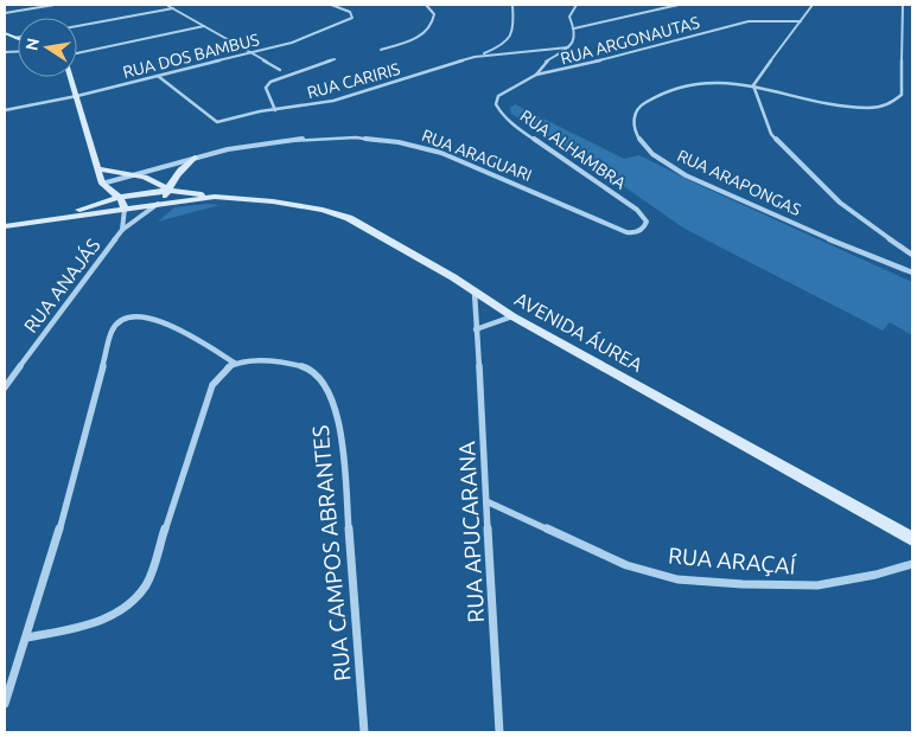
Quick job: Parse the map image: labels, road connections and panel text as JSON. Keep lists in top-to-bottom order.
{
  "streets": {
    "street": [
      "RUA ARGONAUTAS",
      "RUA DOS BAMBUS",
      "RUA CARIRIS",
      "RUA ALHAMBRA",
      "RUA ARAGUARI",
      "RUA ARAPONGAS",
      "RUA ANAJÁS",
      "AVENIDA ÁUREA",
      "RUA APUCARANA",
      "RUA CAMPOS ABRANTES",
      "RUA ARAÇAÍ"
    ]
  },
  "crossings": [
    ["RUA ARGONAUTAS", "RUA ALHAMBRA"],
    ["RUA DOS BAMBUS", "RUA CARIRIS"],
    ["RUA CARIRIS", "RUA ALHAMBRA"],
    ["RUA ALHAMBRA", "RUA ARAGUARI"],
    ["RUA ARAGUARI", "AVENIDA ÁUREA"],
    ["RUA ANAJÁS", "AVENIDA ÁUREA"],
    ["AVENIDA ÁUREA", "RUA APUCARANA"],
    ["RUA APUCARANA", "RUA ARAÇAÍ"]
  ],
  "north": "left"
}
